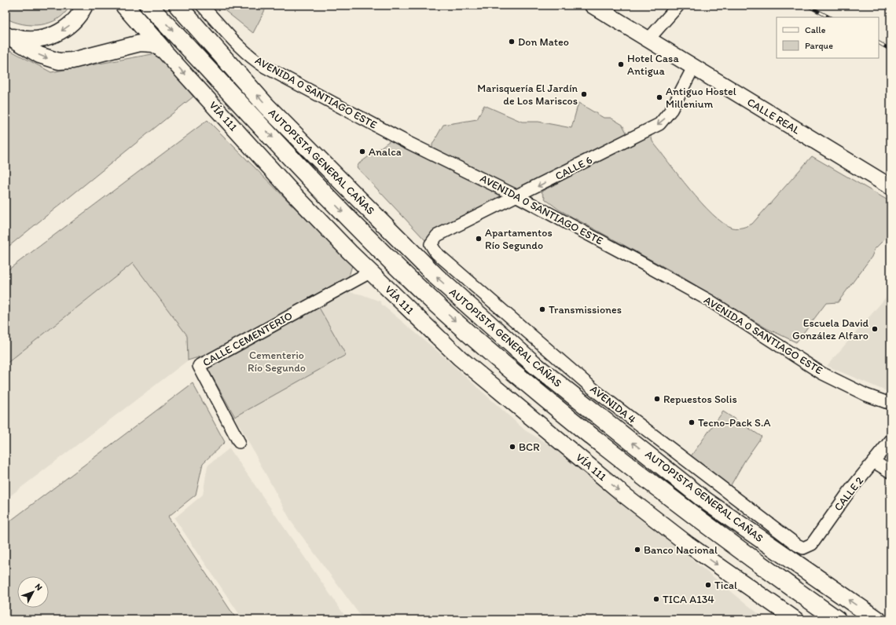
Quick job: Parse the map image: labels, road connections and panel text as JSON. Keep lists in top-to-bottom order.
{
  "streets": {
    "highway": ["AUTOPISTA GENERAL CAÑAS"],
    "main road": ["VÍA 111", "CALLE REAL"],
    "street": [
      "AVENIDA 0 SANTIAGO ESTE",
      "CALLE 6",
      "CALLE CEMENTERIO",
      "AVENIDA 4",
      "CALLE 2"
    ]
  },
  "crossings": [
    ["AVENIDA 0 SANTIAGO ESTE", "CALLE 6"],
    ["VÍA 111", "CALLE CEMENTERIO"],
    ["CALLE REAL", "CALLE 6"],
    ["CALLE 6", "AVENIDA 4"],
    ["AVENIDA 4", "CALLE 2"]
  ],
  "one_way": ["VÍA 111", "CALLE 6"],
  "parks": ["Cementerio Río Segundo"],
  "places": [
    "Don Mateo",
    "Hotel Casa Antigua",
    "Marisquería El Jardín de Los Mariscos",
    "Antiguo Hostel Millenium",
    "Analca",
    "Apartamentos Río Segundo",
    "Transmissiones",
    "Escuela David González Alfaro",
    "Repuestos Solis",
    "Tecno-Pack S.A",
    "BCR",
    "Banco Nacional",
    "Tical",
    "TICA A134"
  ],
  "legend": ["Calle", "Parque"],
  "north": "top right"
}
